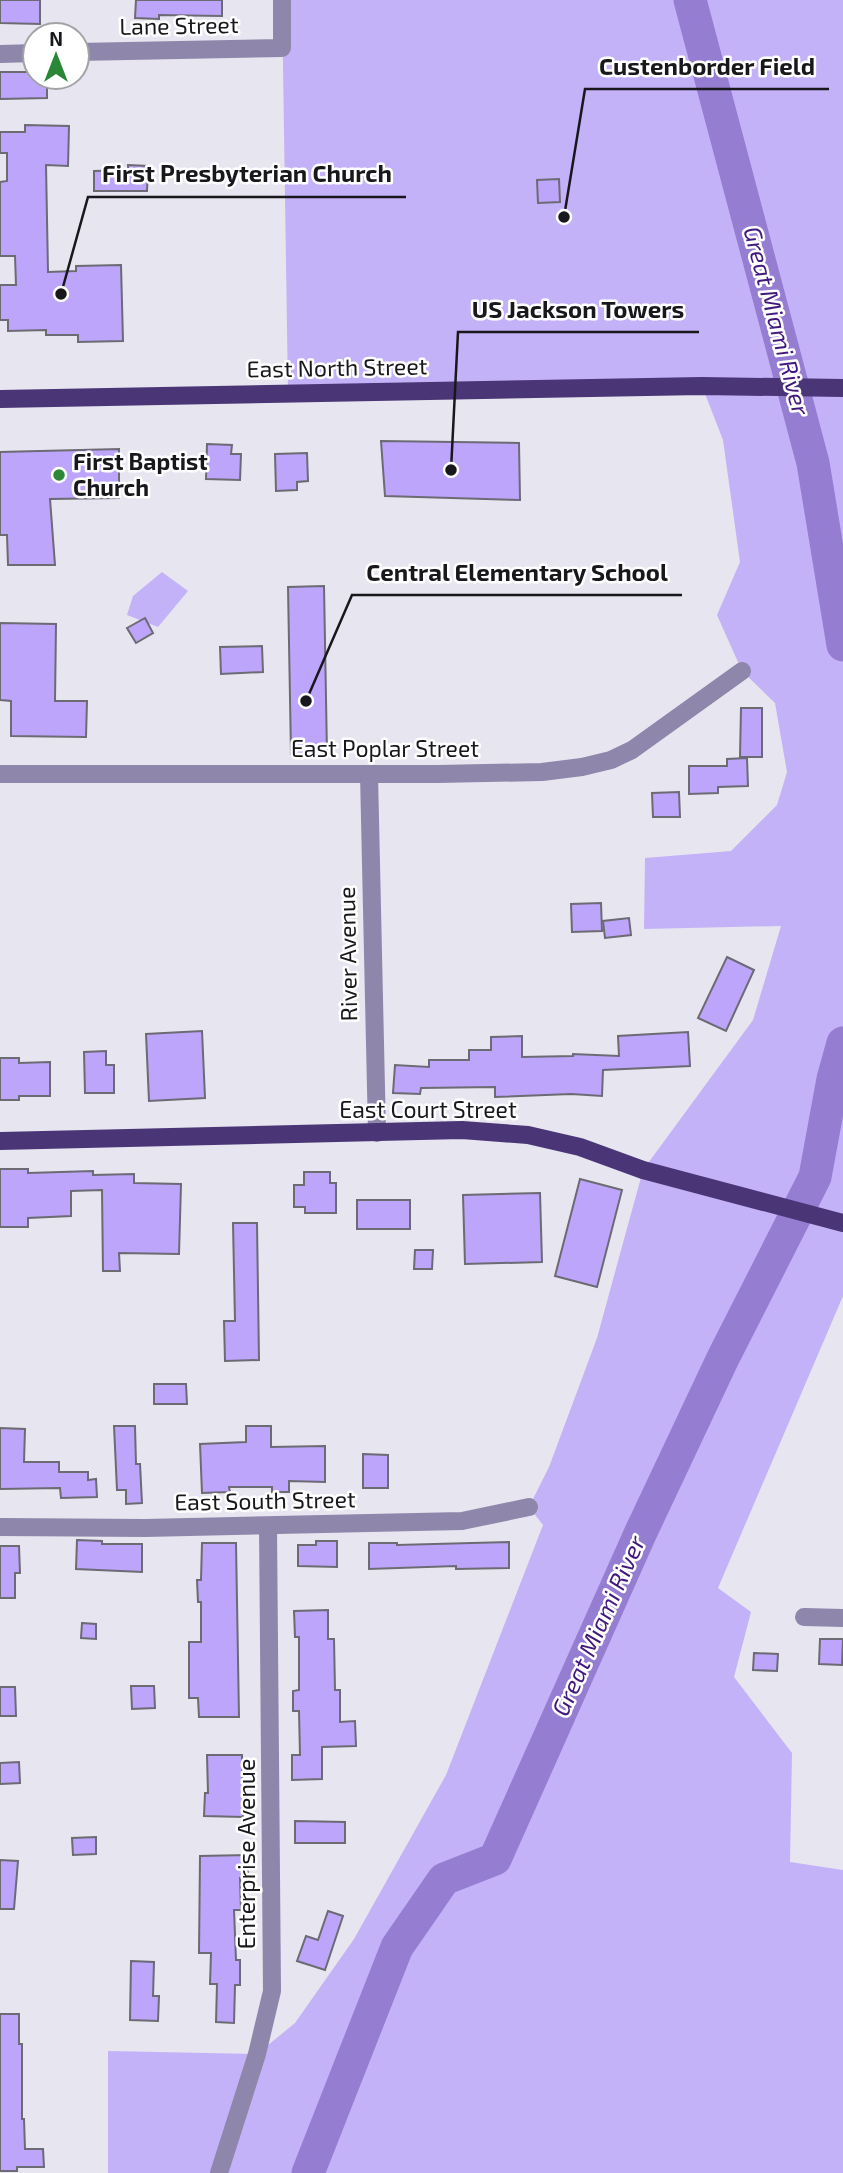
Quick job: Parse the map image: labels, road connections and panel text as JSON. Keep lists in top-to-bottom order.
{
  "streets": {
    "main road": ["East North Street", "East Court Street"],
    "street": [
      "Lane Street",
      "East Poplar Street",
      "River Avenue",
      "East South Street",
      "Enterprise Avenue"
    ]
  },
  "crossings": [
    ["East Poplar Street", "River Avenue"],
    ["River Avenue", "East Court Street"],
    ["East South Street", "Enterprise Avenue"]
  ],
  "water": ["Great Miami River"],
  "places": [
    "Custenborder Field",
    "First Presbyterian Church",
    "US Jackson Towers",
    "First Baptist Church",
    "Central Elementary School"
  ],
  "north": "top"
}
